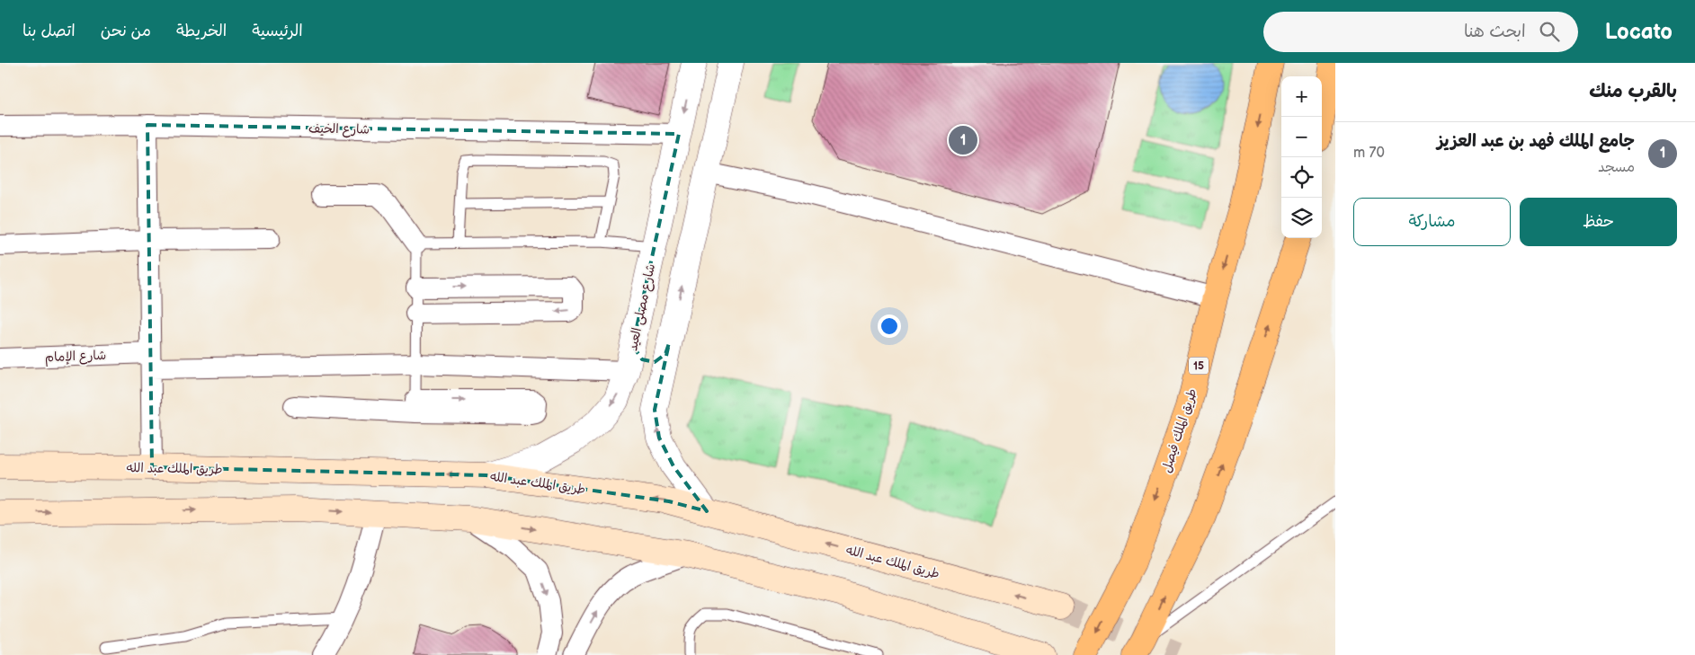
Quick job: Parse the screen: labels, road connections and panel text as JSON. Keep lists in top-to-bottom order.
{
  "streets": {
    "highway": ["15", "طريق الملك فيصل"],
    "main road": ["طريق الملك عبد الله"],
    "street": ["شارع الخيف", "شارع مصلى العيد", "شارع الإمام"]
  },
  "crossings": [
    ["شارع الخيف", "شارع مصلى العيد"],
    ["شارع مصلى العيد", "شارع الإمام"],
    ["شارع مصلى العيد", "طريق الملك عبد الله"]
  ],
  "page": {
    "header": "Locato",
    "search": "ابحث هنا",
    "nav": [
      "الرئيسية",
      "الخريطة",
      "من نحن",
      "اتصل بنا"
    ],
    "heading": "بالقرب منك",
    "map_buttons": ["+", "−"],
    "list": [
      {
        "mark": "1",
        "name": "جامع الملك فهد بن عبد العزيز",
        "note": "مسجد",
        "value": "70 m"
      }
    ],
    "pins": "1",
    "buttons": ["حفظ", "مشاركة"]
  }
}
